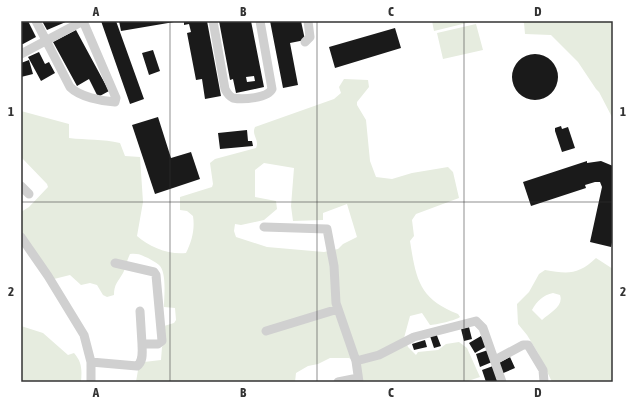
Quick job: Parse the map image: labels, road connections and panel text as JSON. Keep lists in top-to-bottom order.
{
  "grid": {
    "columns": [
      "A",
      "B",
      "C",
      "D"
    ],
    "rows": ["1", "2"]
  }
}
